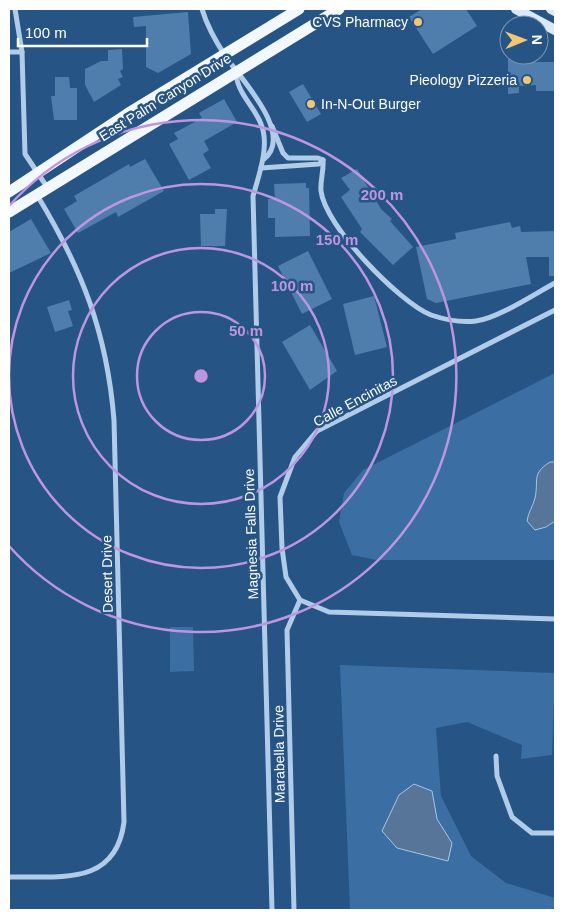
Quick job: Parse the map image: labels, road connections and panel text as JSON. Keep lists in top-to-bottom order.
{
  "streets": {
    "main road": ["East Palm Canyon Drive"],
    "street": [
      "Calle Encinitas",
      "Magnesia Falls Drive",
      "Desert Drive",
      "Marabella Drive"
    ]
  },
  "crossings": [
    ["East Palm Canyon Drive", "Magnesia Falls Drive"],
    ["East Palm Canyon Drive", "Desert Drive"],
    ["Calle Encinitas", "Marabella Drive"]
  ],
  "places": ["CVS Pharmacy", "Pieology Pizzeria", "In-N-Out Burger"],
  "scale_bar": "100 m",
  "north": "right",
  "rings": [
    "200 m",
    "150 m",
    "100 m",
    "50 m"
  ]
}
